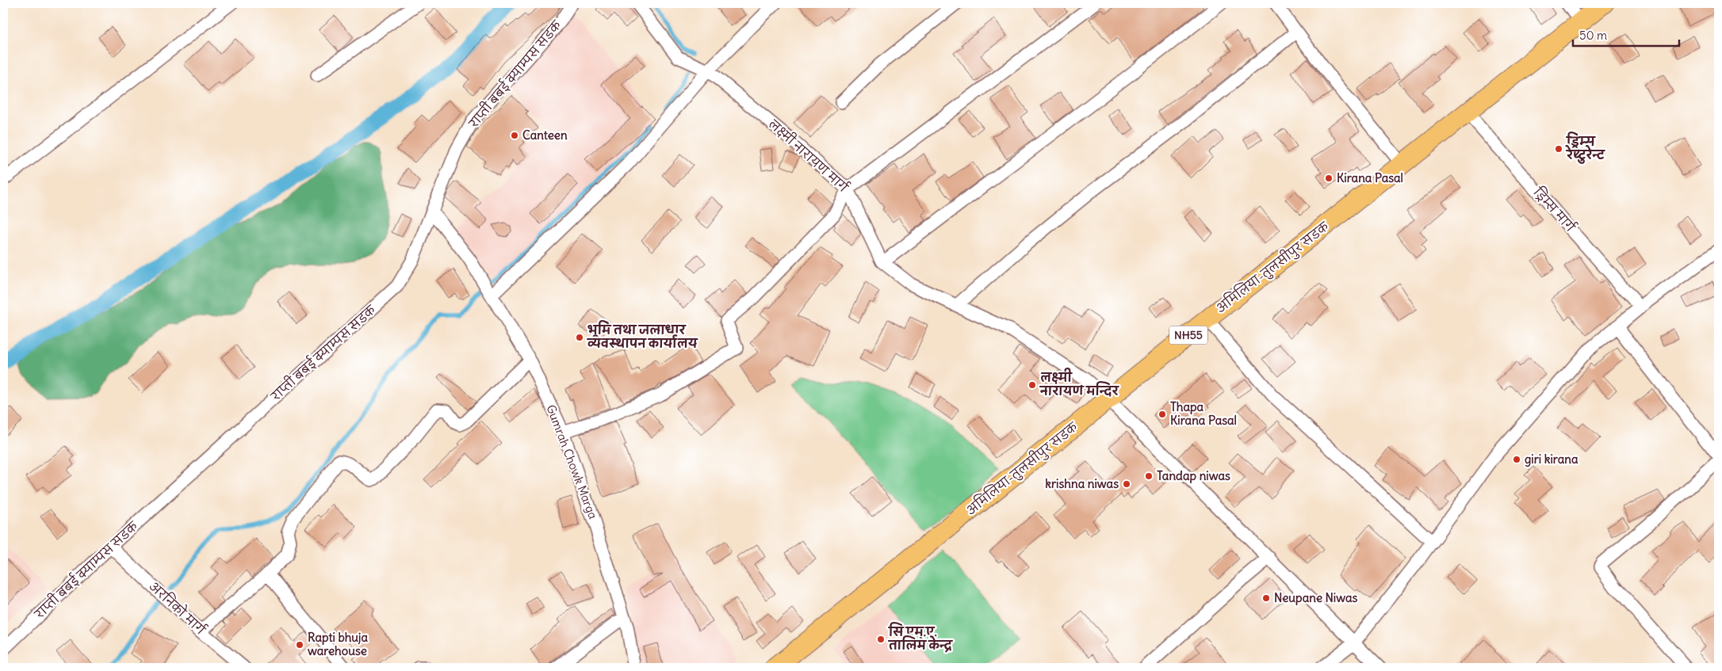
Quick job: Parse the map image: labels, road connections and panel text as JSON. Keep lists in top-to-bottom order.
{
  "streets": {
    "main road": ["अमिलिया-तुलसीपुर सडक", "NH55"],
    "street": [
      "राप्ती बबई क्याम्पस सडक",
      "लक्ष्मी नारायण मार्ग",
      "ड्रिम्स मार्ग",
      "Gumrah Chowk Marga",
      "अरनिको मार्ग"
    ]
  },
  "crossings": [
    ["राप्ती बबई क्याम्पस सडक", "Gumrah Chowk Marga"],
    ["राप्ती बबई क्याम्पस सडक", "अरनिको मार्ग"],
    ["लक्ष्मी नारायण मार्ग", "अमिलिया-तुलसीपुर सडक"],
    ["ड्रिम्स मार्ग", "अमिलिया-तुलसीपुर सडक"]
  ],
  "places": [
    "Canteen",
    "ड्रिम्स रेष्टुरेन्ट",
    "Kirana Pasal",
    "भूमि तथा जलाधार व्यवस्थापन कार्यालय",
    "लक्ष्मी नारायण मन्दिर",
    "Thapa Kirana Pasal",
    "giri kirana",
    "Tandap niwas",
    "krishna niwas",
    "Neupane Niwas",
    "सि.एम्.ए. तालिम केन्द्र",
    "Rapti bhuja warehouse"
  ],
  "scale_bar": "50 m"
}
